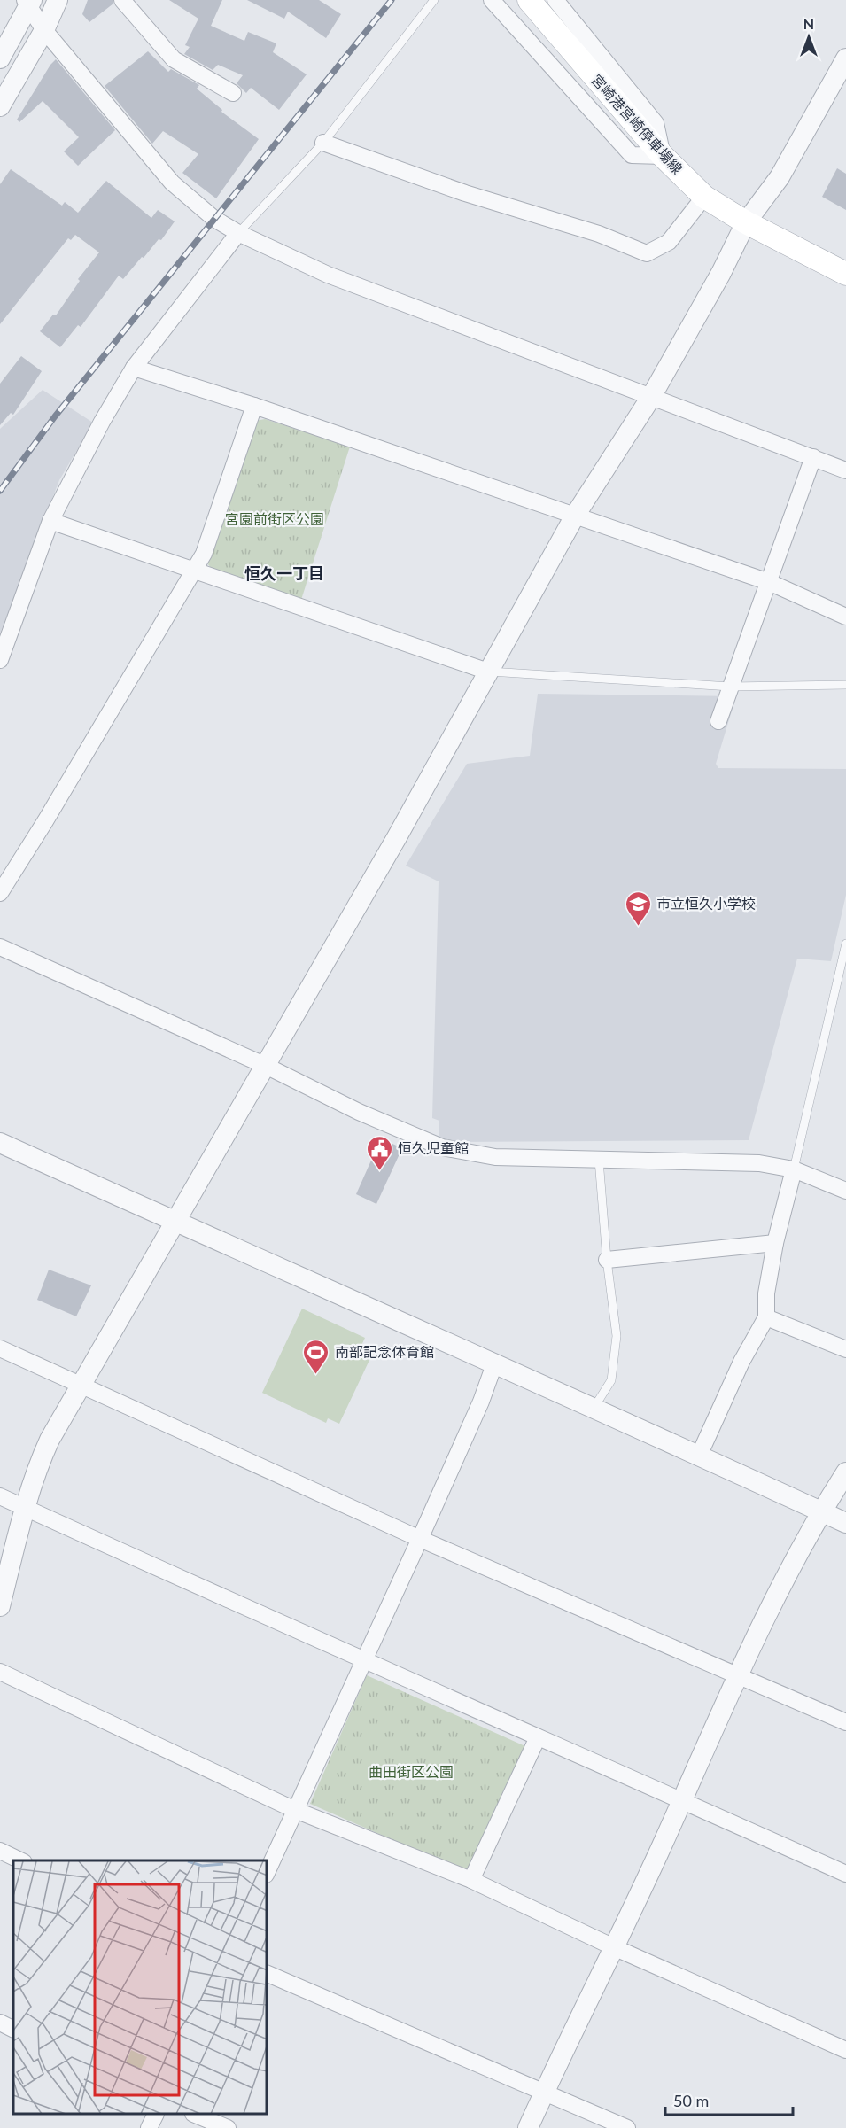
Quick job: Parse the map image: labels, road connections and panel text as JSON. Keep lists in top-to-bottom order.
{
  "streets": {
    "main road": ["宮崎港宮崎停車場線"]
  },
  "districts": ["恒久一丁目"],
  "parks": ["宮園前街区公園", "曲田街区公園"],
  "places": {
    "school or university": ["市立恒久小学校"],
    "public building": ["恒久児童館"],
    "sports": ["南部記念体育館"]
  },
  "scale_bar": "50 m",
  "north": "top"
}
